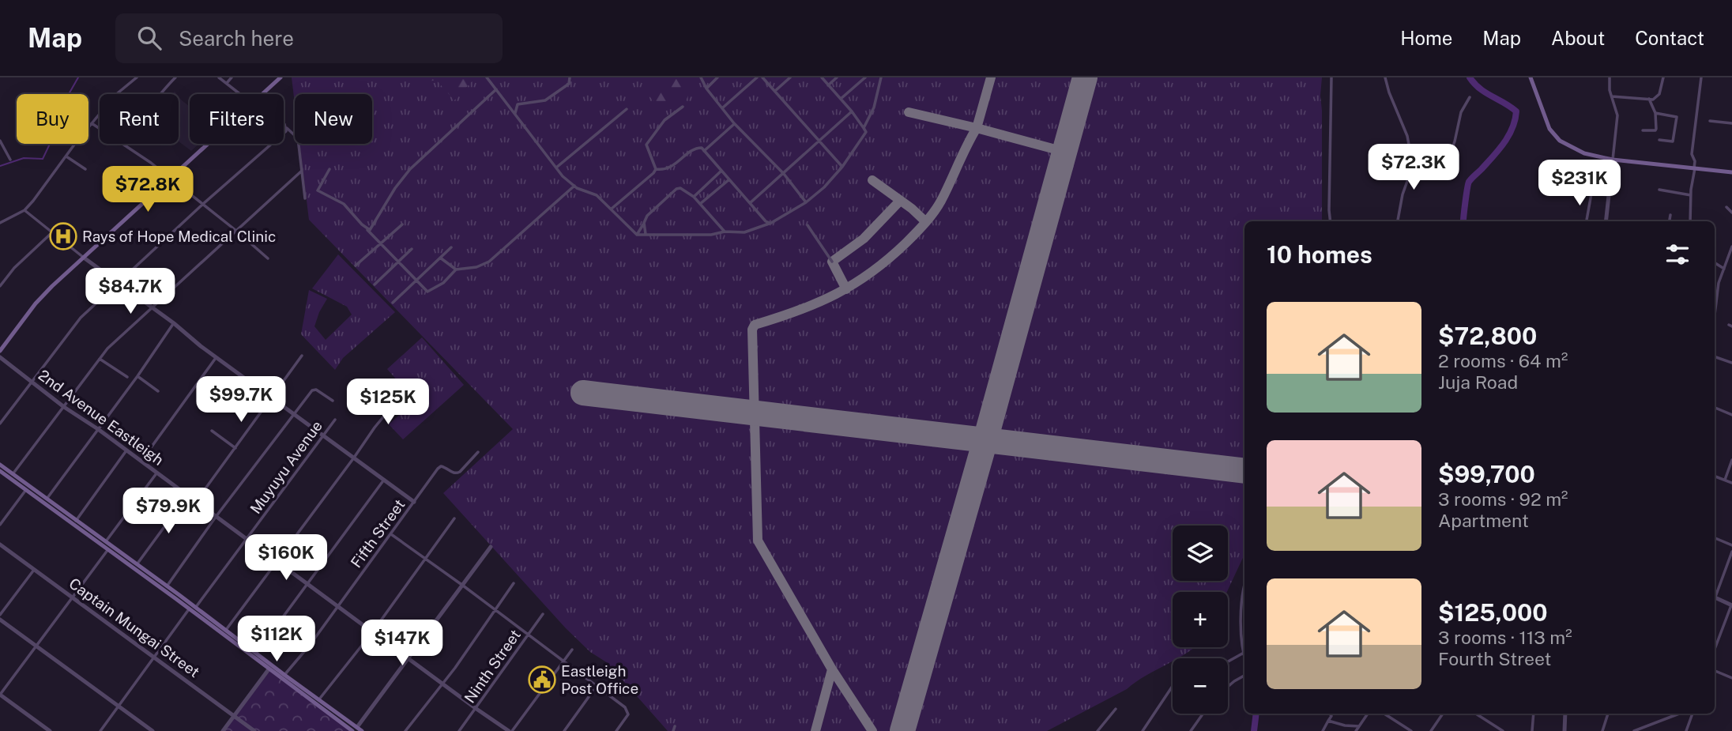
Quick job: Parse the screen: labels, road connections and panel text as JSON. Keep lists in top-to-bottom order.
{
  "streets": {
    "street": [
      "2nd Avenue Eastleigh",
      "Muyuyu Avenue",
      "Fifth Street",
      "Captain Mungai Street",
      "Ninth Street"
    ]
  },
  "crossings": [
    ["2nd Avenue Eastleigh", "Muyuyu Avenue"],
    ["2nd Avenue Eastleigh", "Fifth Street"],
    ["2nd Avenue Eastleigh", "Ninth Street"]
  ],
  "places": {
    "hospital": ["Rays of Hope Medical Clinic"],
    "public building": ["Eastleigh Post Office"]
  },
  "page": {
    "header": "Map",
    "search": "Search here",
    "nav": [
      "Home",
      "Map",
      "About",
      "Contact"
    ],
    "chip": [
      "Buy",
      "Rent",
      "Filters",
      "New"
    ],
    "price": [
      "$72.3K",
      "$231K",
      "$72.8K",
      "$84.7K",
      "$99.7K",
      "$125K",
      "$79.9K",
      "$160K",
      "$112K",
      "$147K"
    ],
    "heading": "10 homes",
    "list": [
      {
        "name": "$72,800",
        "note": "2 rooms · 64 m² · Juja Road"
      },
      {
        "name": "$99,700",
        "note": "3 rooms · 92 m² · Apartment"
      },
      {
        "name": "$125,000",
        "note": "3 rooms · 113 m² · Fourth Street"
      }
    ],
    "map_buttons": ["+", "−"]
  }
}
